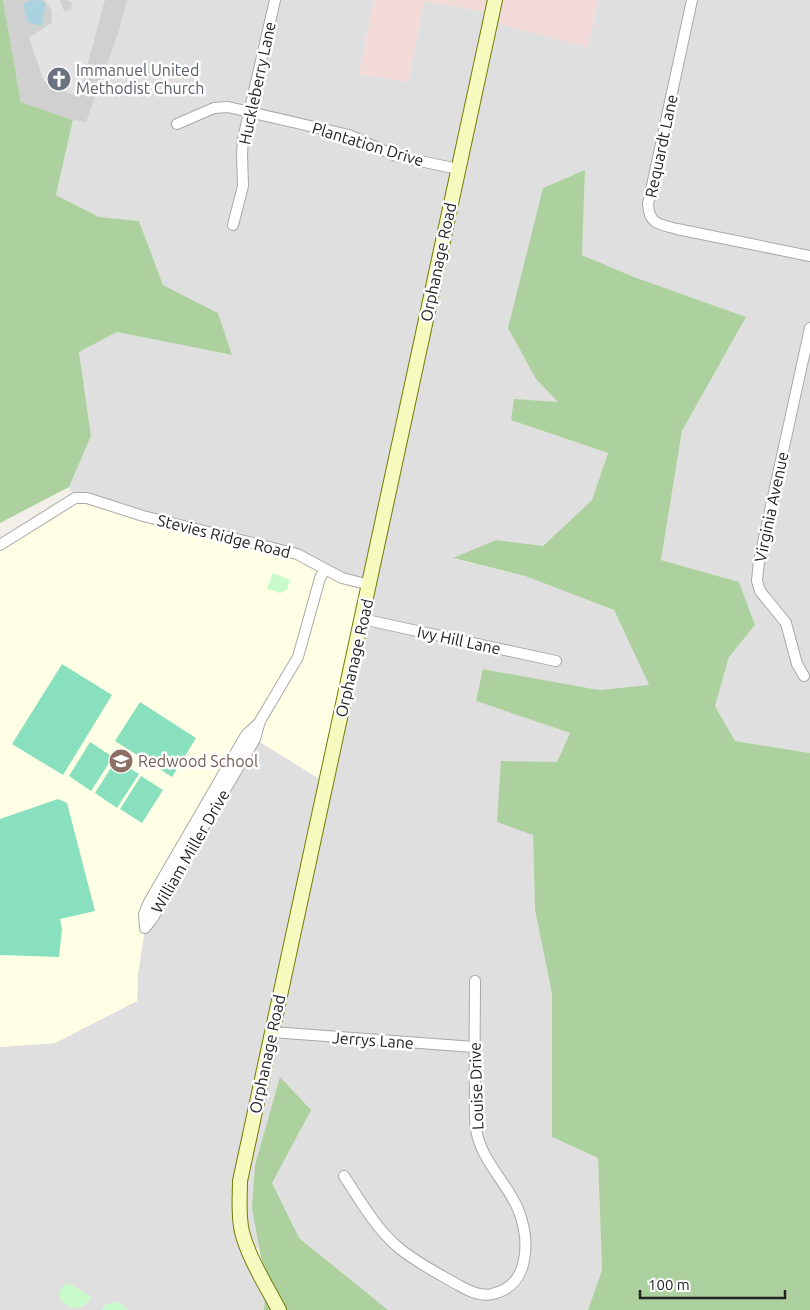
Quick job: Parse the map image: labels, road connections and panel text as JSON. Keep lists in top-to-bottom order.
{
  "streets": {
    "main road": ["Orphanage Road"],
    "street": [
      "Huckleberry Lane",
      "Plantation Drive",
      "Requardt Lane",
      "Virginia Avenue",
      "Stevies Ridge Road",
      "Ivy Hill Lane",
      "William Miller Drive",
      "Jerrys Lane",
      "Louise Drive"
    ]
  },
  "crossings": [
    ["Huckleberry Lane", "Plantation Drive"],
    ["Plantation Drive", "Orphanage Road"],
    ["Orphanage Road", "Stevies Ridge Road"],
    ["Orphanage Road", "Ivy Hill Lane"],
    ["Orphanage Road", "Jerrys Lane"],
    ["Stevies Ridge Road", "William Miller Drive"],
    ["Jerrys Lane", "Louise Drive"]
  ],
  "places": {
    "church": ["Immanuel United Methodist Church"],
    "school or university": ["Redwood School"]
  },
  "scale_bar": "100 m"
}
